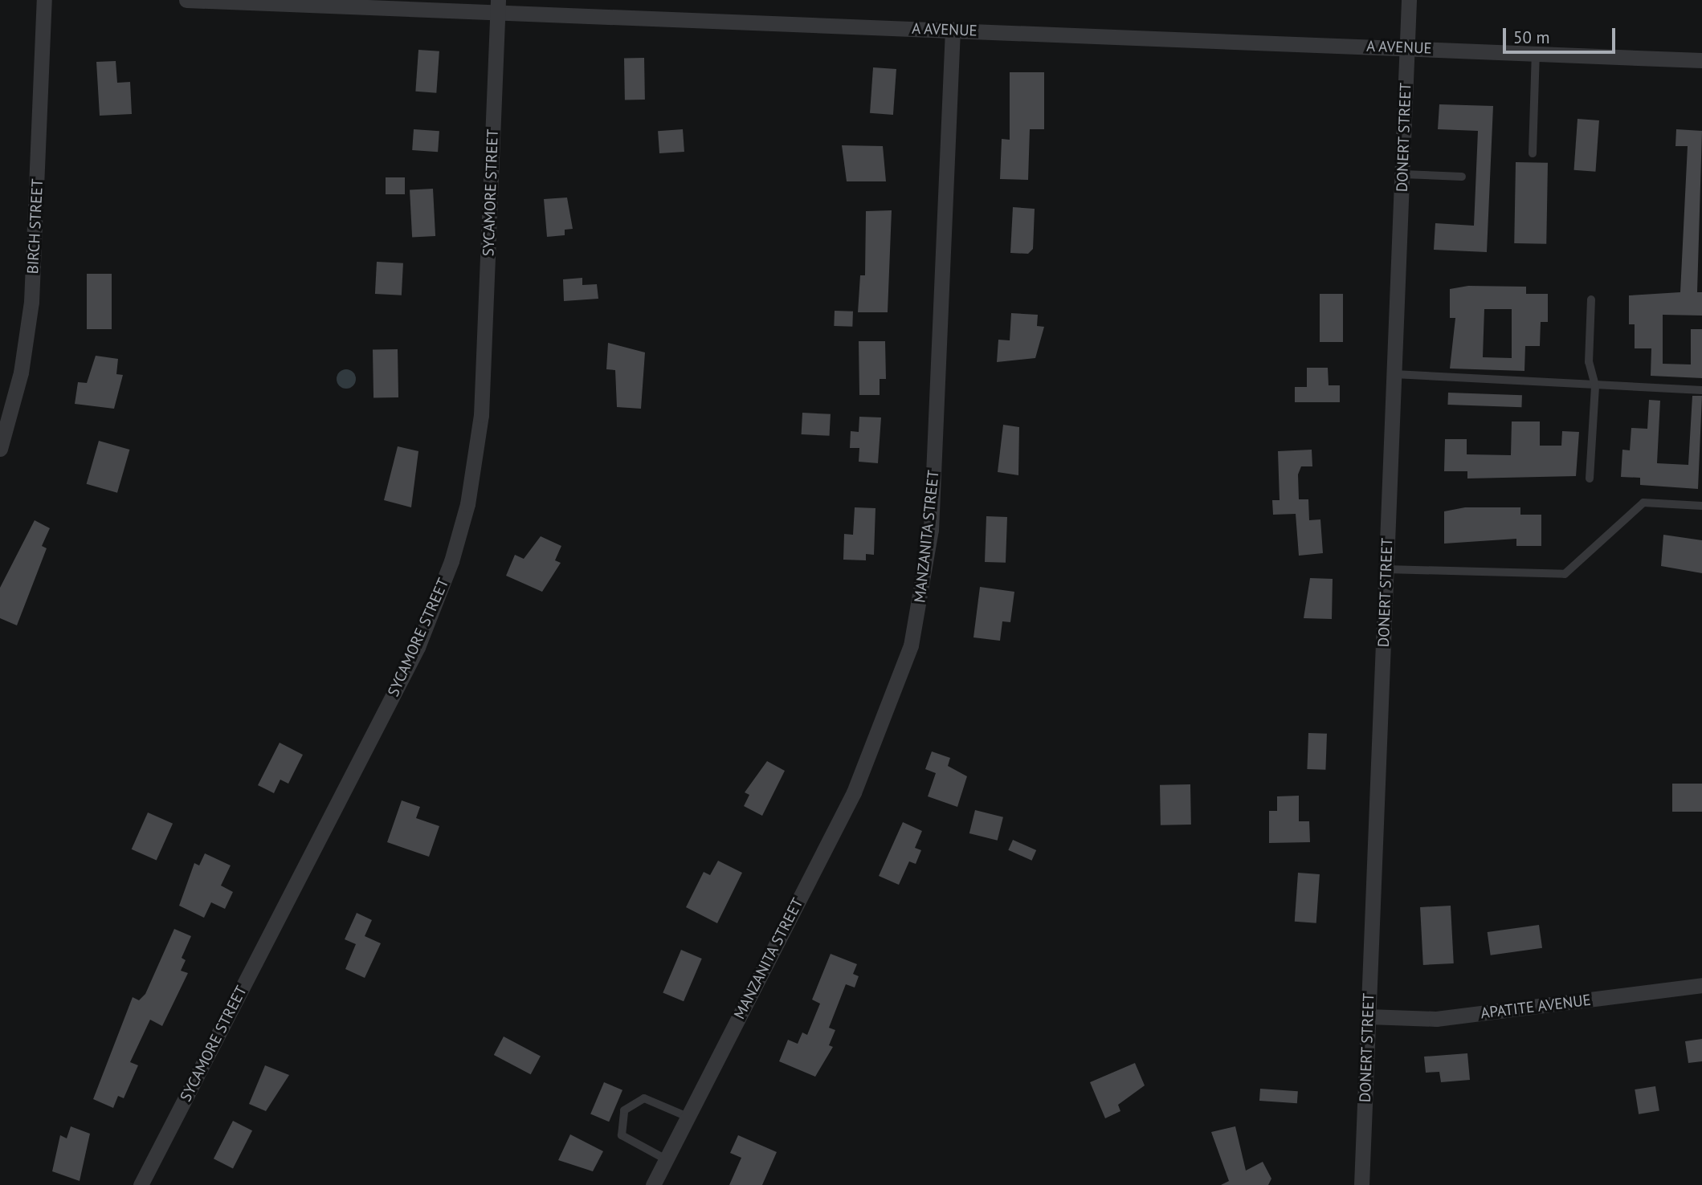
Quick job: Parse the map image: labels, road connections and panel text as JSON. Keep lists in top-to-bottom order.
{
  "streets": {
    "street": [
      "A AVENUE",
      "DONERT STREET",
      "SYCAMORE STREET",
      "BIRCH STREET",
      "MANZANITA STREET",
      "APATITE AVENUE"
    ]
  },
  "crossings": [
    ["A AVENUE", "DONERT STREET"],
    ["A AVENUE", "SYCAMORE STREET"],
    ["A AVENUE", "MANZANITA STREET"],
    ["DONERT STREET", "APATITE AVENUE"]
  ],
  "scale_bar": "50 m"
}
